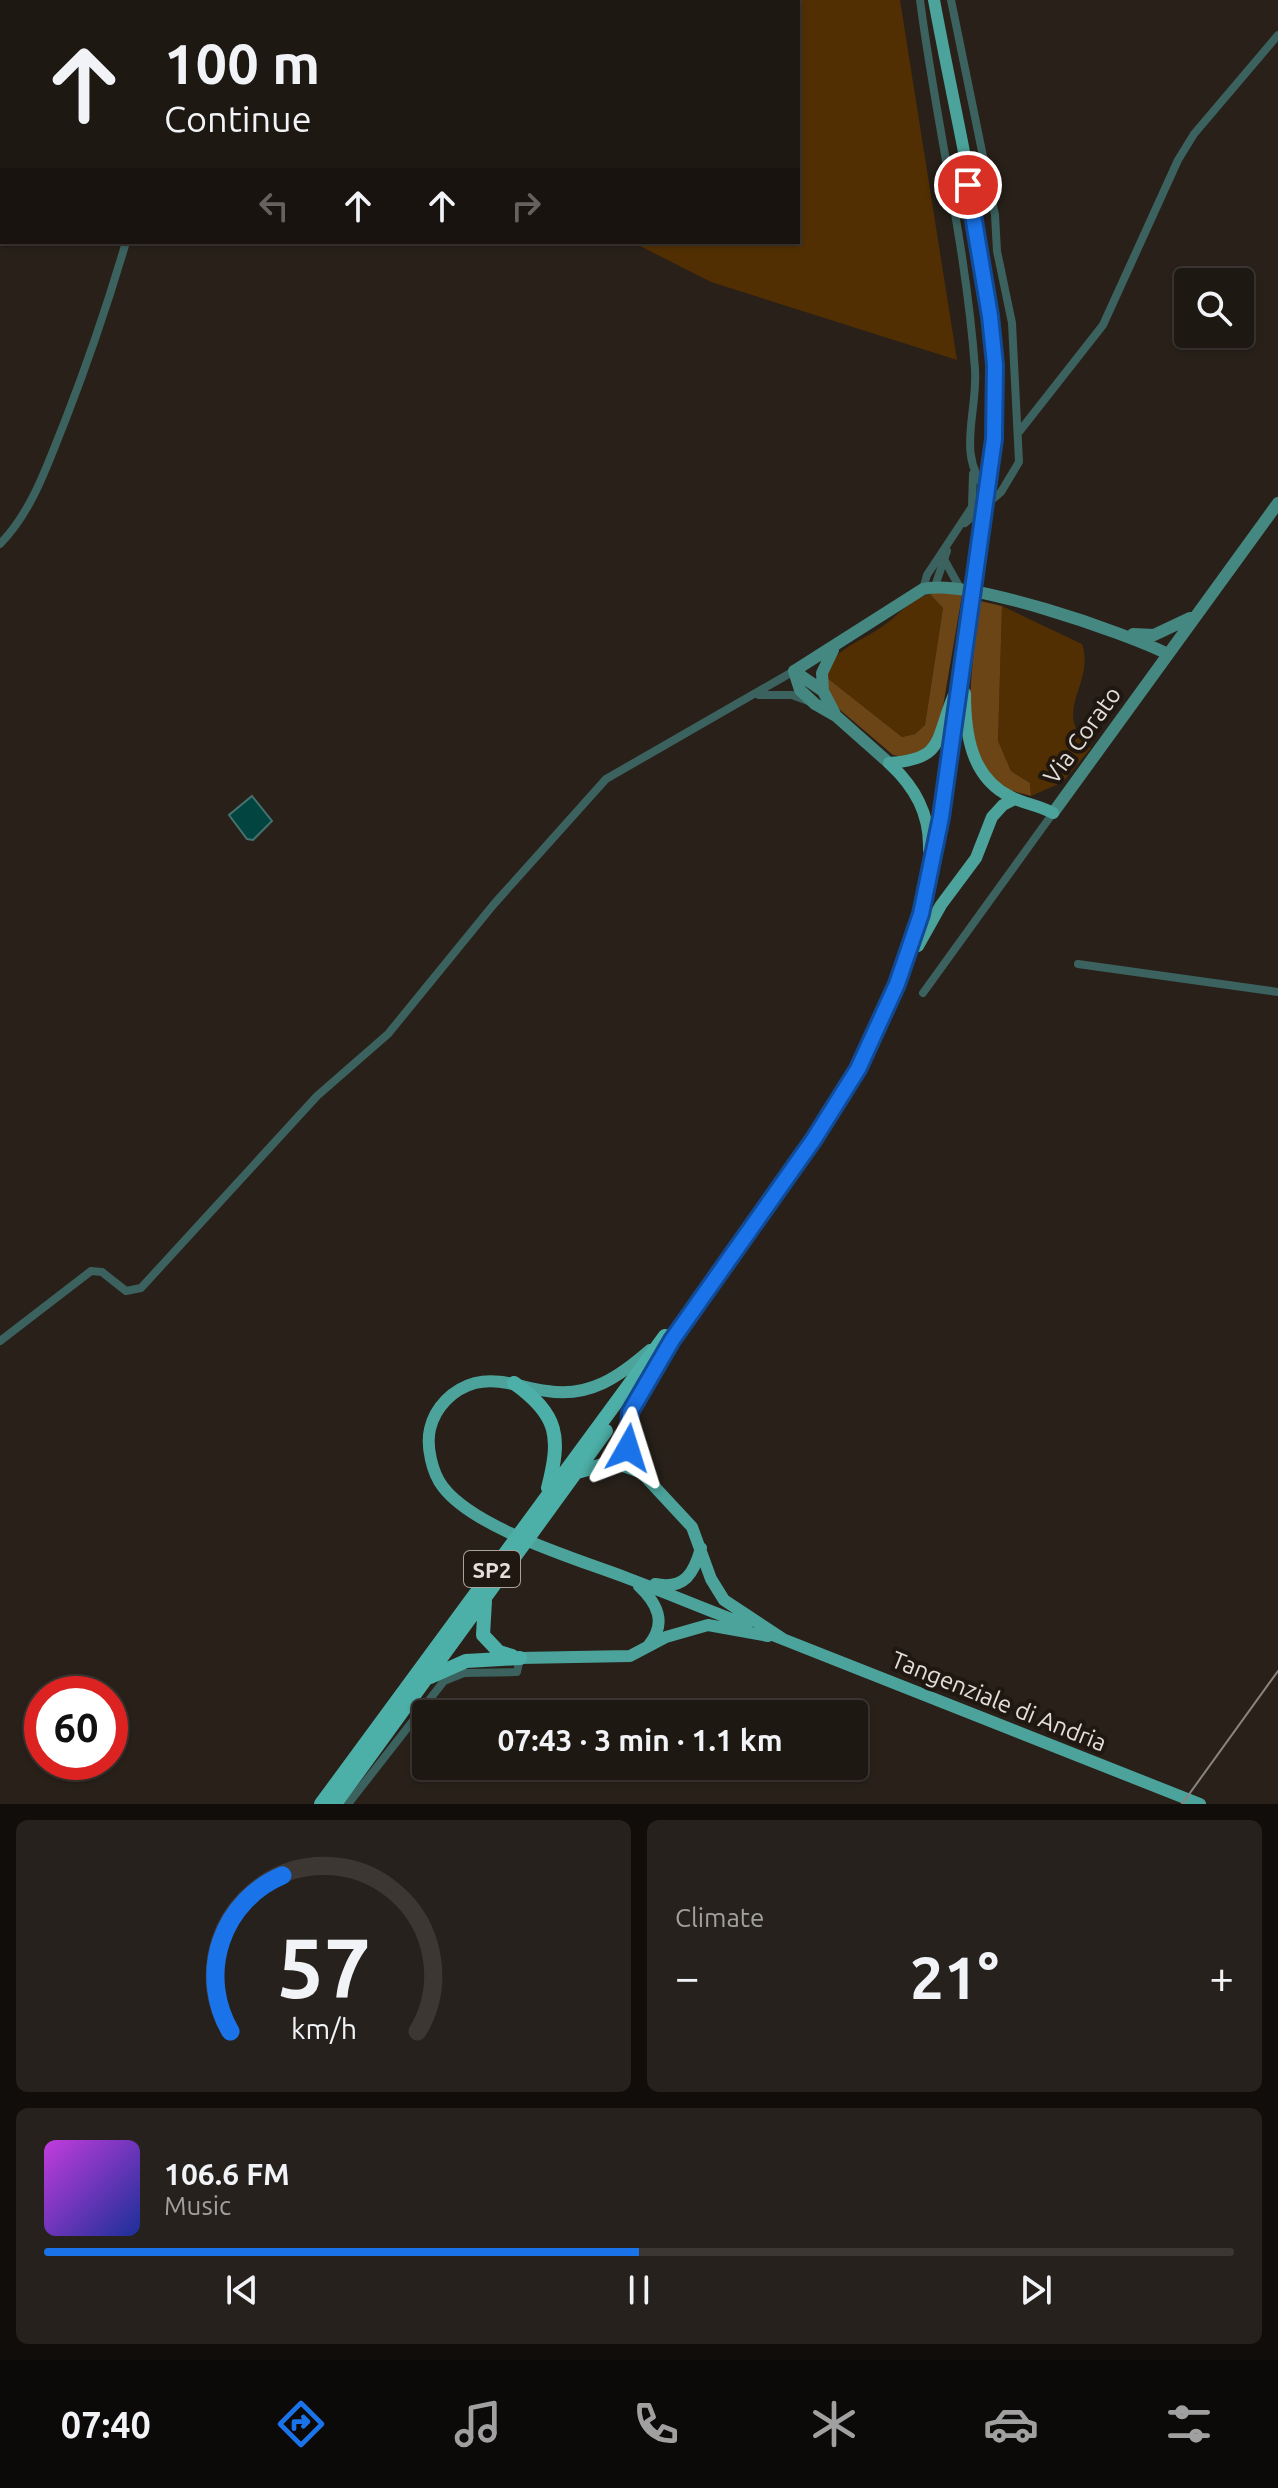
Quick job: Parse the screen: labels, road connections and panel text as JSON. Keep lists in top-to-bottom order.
{
  "streets": {
    "highway": ["SP2"],
    "main road": ["Via Corato", "Tangenziale di Andria"]
  },
  "page": {
    "turn": ["100 m", "Continue"],
    "limit": "60",
    "trip": "07:43 · 3 min · 1.1 km",
    "tile": "Climate",
    "heat": ["−", "21°", "+"],
    "song": ["106.6 FM", "Music"],
    "tabs": "07:40",
    "gauge": ["57", "km/h"]
  }
}
